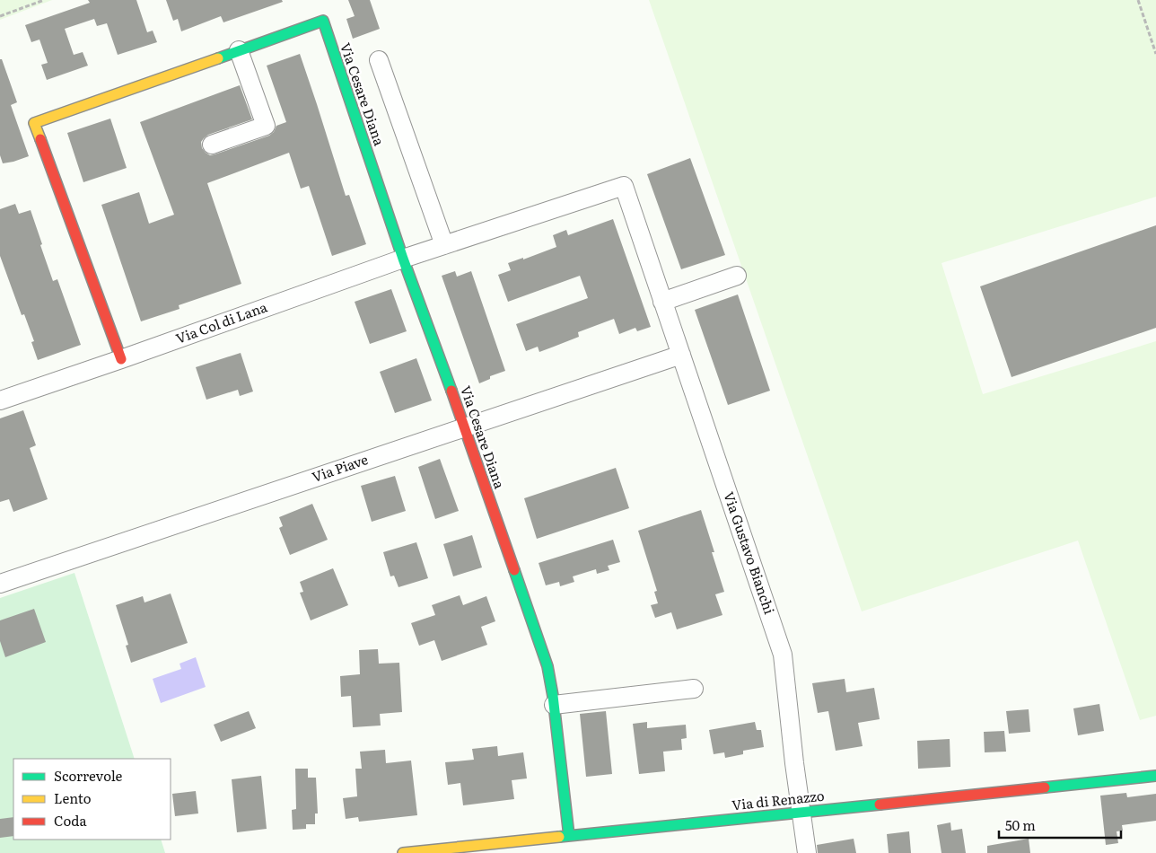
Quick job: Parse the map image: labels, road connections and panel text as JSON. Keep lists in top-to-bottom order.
{
  "streets": {
    "street": [
      "Via Cesare Diana",
      "Via Col di Lana",
      "Via Piave",
      "Via Gustavo Bianchi",
      "Via di Renazzo"
    ]
  },
  "crossings": [
    ["Via Cesare Diana", "Via Col di Lana"],
    ["Via Cesare Diana", "Via Piave"],
    ["Via Col di Lana", "Via Gustavo Bianchi"],
    ["Via Piave", "Via Gustavo Bianchi"],
    ["Via Gustavo Bianchi", "Via di Renazzo"]
  ],
  "legend": ["Scorrevole", "Lento", "Coda"],
  "scale_bar": "50 m"
}
